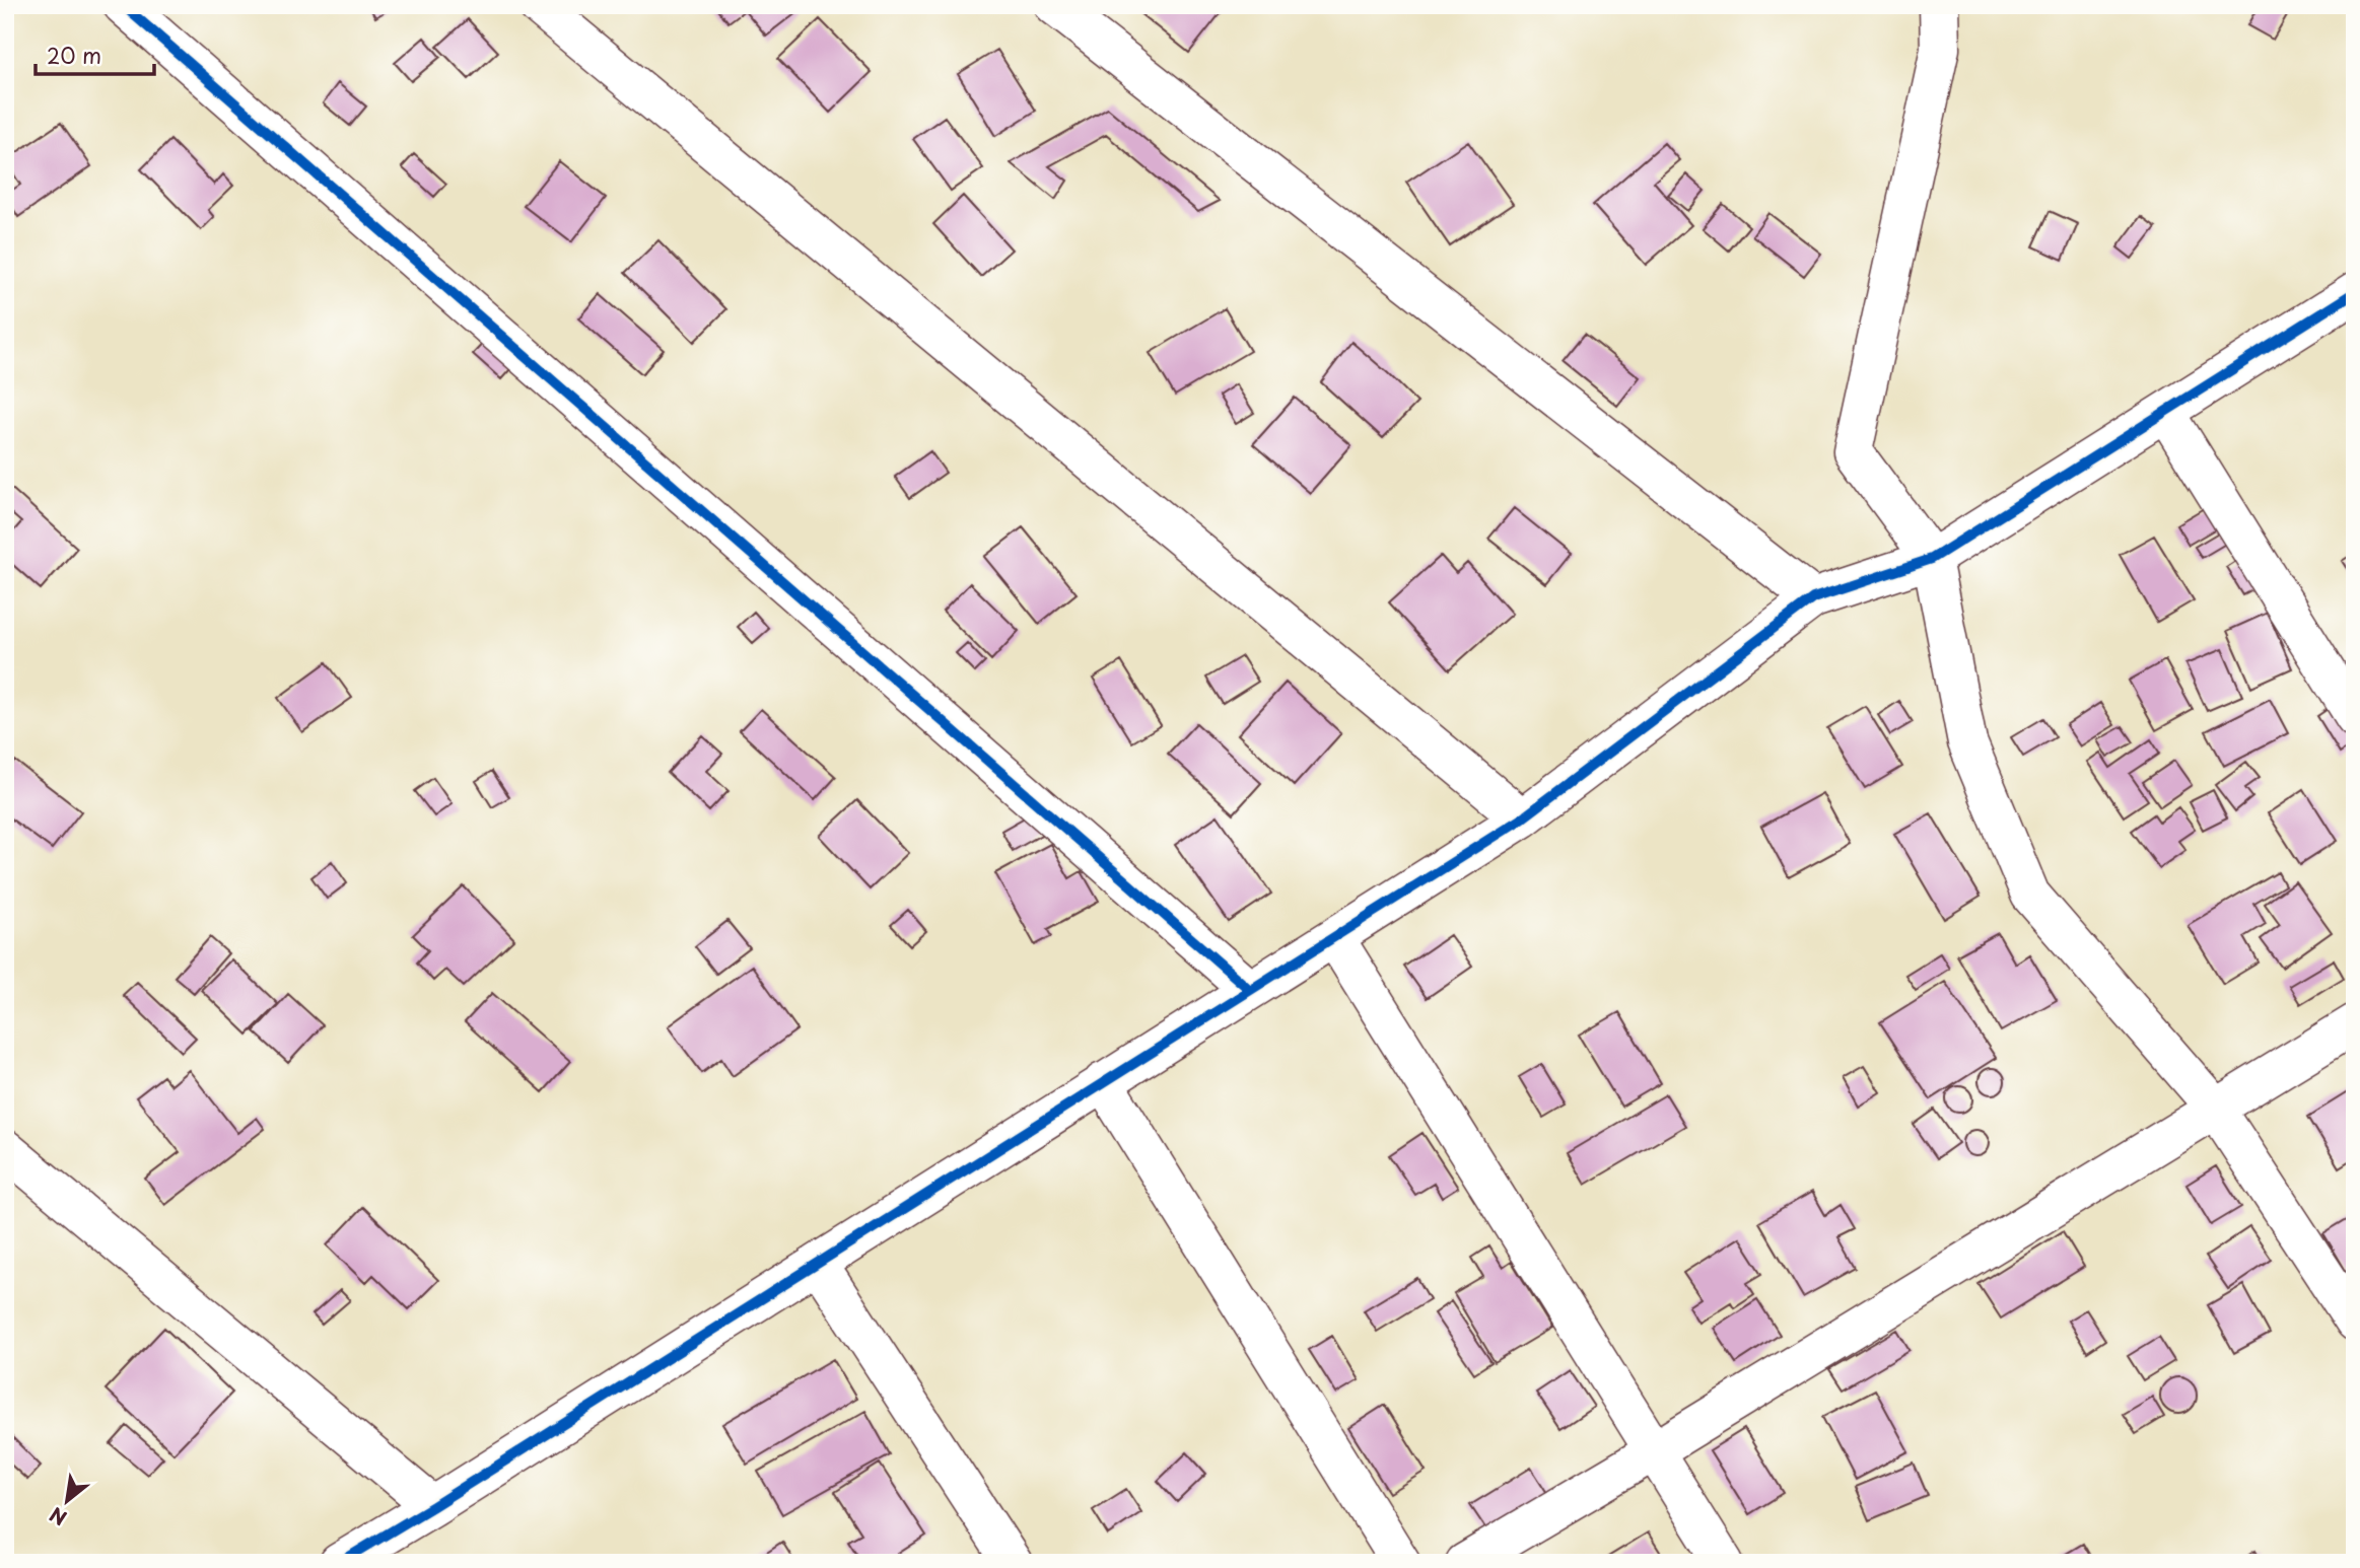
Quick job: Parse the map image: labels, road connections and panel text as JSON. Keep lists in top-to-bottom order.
{
  "scale_bar": "20 m",
  "north": "bottom left"
}
